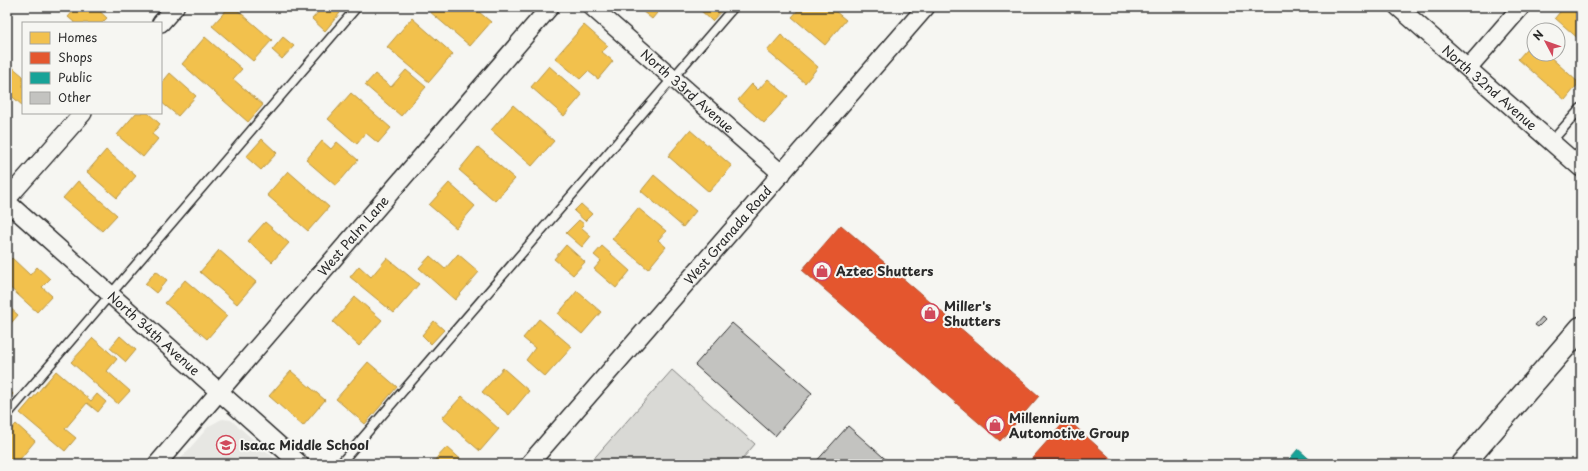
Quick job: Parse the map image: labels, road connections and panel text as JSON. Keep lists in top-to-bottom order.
{
  "streets": {
    "street": [
      "North 32nd Avenue",
      "North 33rd Avenue",
      "West Palm Lane",
      "West Granada Road",
      "North 34th Avenue"
    ]
  },
  "crossings": [
    ["North 33rd Avenue", "West Granada Road"],
    ["West Palm Lane", "North 34th Avenue"]
  ],
  "places": {
    "shop": ["Aztec Shutters", "Miller's Shutters", "Millennium Automotive Group"],
    "school or university": ["Isaac Middle School"]
  },
  "legend": [
    "Homes",
    "Shops",
    "Public",
    "Other"
  ],
  "north": "top left"
}
